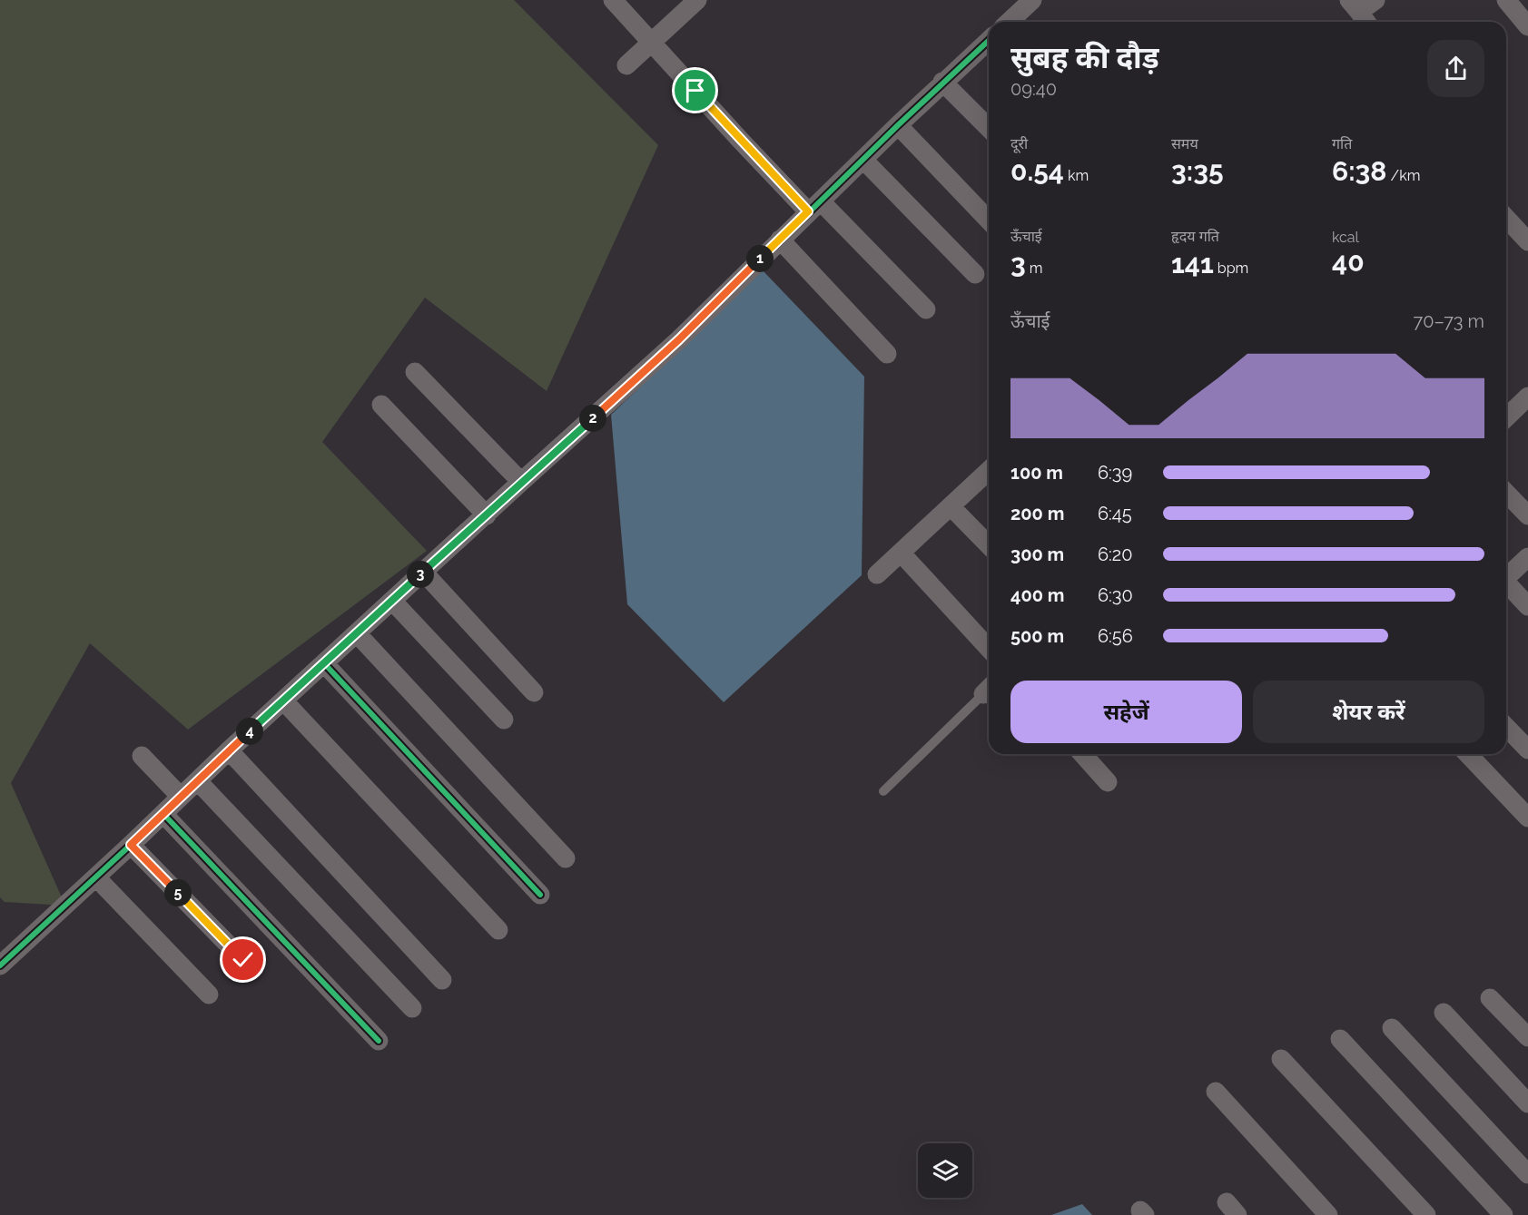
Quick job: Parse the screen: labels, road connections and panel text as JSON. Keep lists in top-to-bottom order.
{
  "page": {
    "heading": ["सुबह की दौड़", "09:40"],
    "stats": [
      ["दूरी", "0.54 km"],
      ["समय", "3:35"],
      ["गति", "6:38 /km"],
      ["ऊँचाई", "3 m"],
      ["हृदय गति", "141 bpm"],
      ["kcal", "40"]
    ],
    "pins": [
      "1",
      "2",
      "3",
      "4",
      "5"
    ],
    "chart": ["ऊँचाई", "70–73 m"],
    "list": [
      {
        "name": "100 m",
        "note": "6:39"
      },
      {
        "name": "200 m",
        "note": "6:45"
      },
      {
        "name": "300 m",
        "note": "6:20"
      },
      {
        "name": "400 m",
        "note": "6:30"
      },
      {
        "name": "500 m",
        "note": "6:56"
      }
    ],
    "buttons": ["सहेजें", "शेयर करें"]
  }
}
